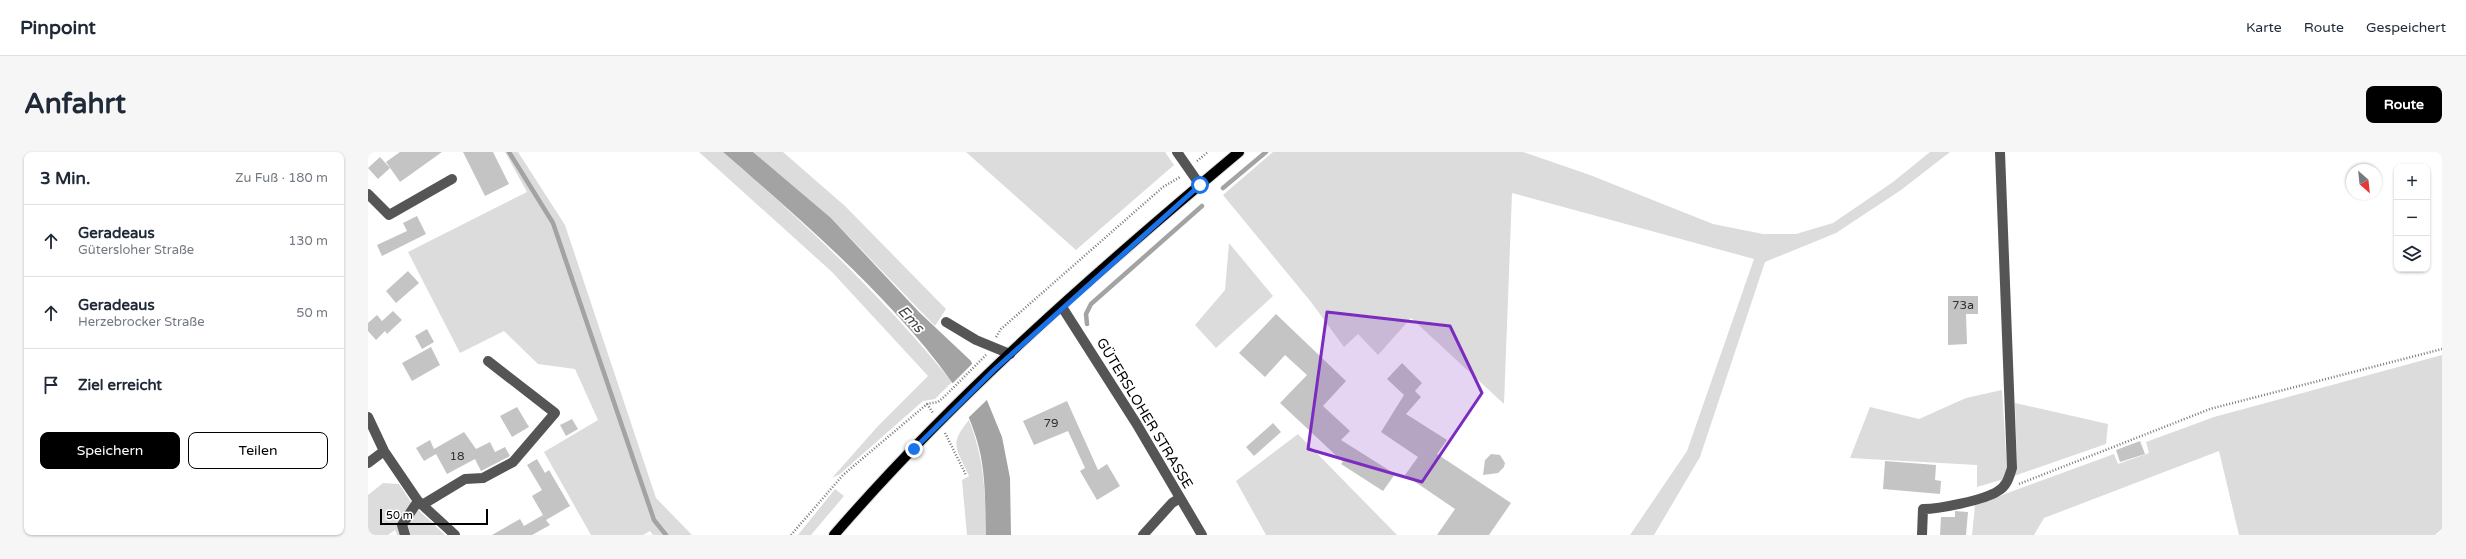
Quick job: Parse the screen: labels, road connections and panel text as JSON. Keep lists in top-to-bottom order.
{
  "streets": {
    "street": ["GÜTERSLOHER STRASSE"]
  },
  "water": ["Ems"],
  "house_numbers": ["73a", "79", "18"],
  "scale_bar": "50 m",
  "north": "bottom right",
  "page": {
    "header": "Pinpoint",
    "nav": ["Karte", "Route", "Gespeichert"],
    "buttons": [
      "Route",
      ["Speichern", "Teilen"]
    ],
    "title": "Anfahrt",
    "heading": ["3 Min.", "Zu Fuß · 180 m"],
    "map_buttons": ["+", "−"],
    "list": [
      ["Geradeaus", "Gütersloher Straße", "130 m"],
      ["Geradeaus", "Herzebrocker Straße", "50 m"],
      "Ziel erreicht"
    ],
    "scale": "50 m"
  }
}
